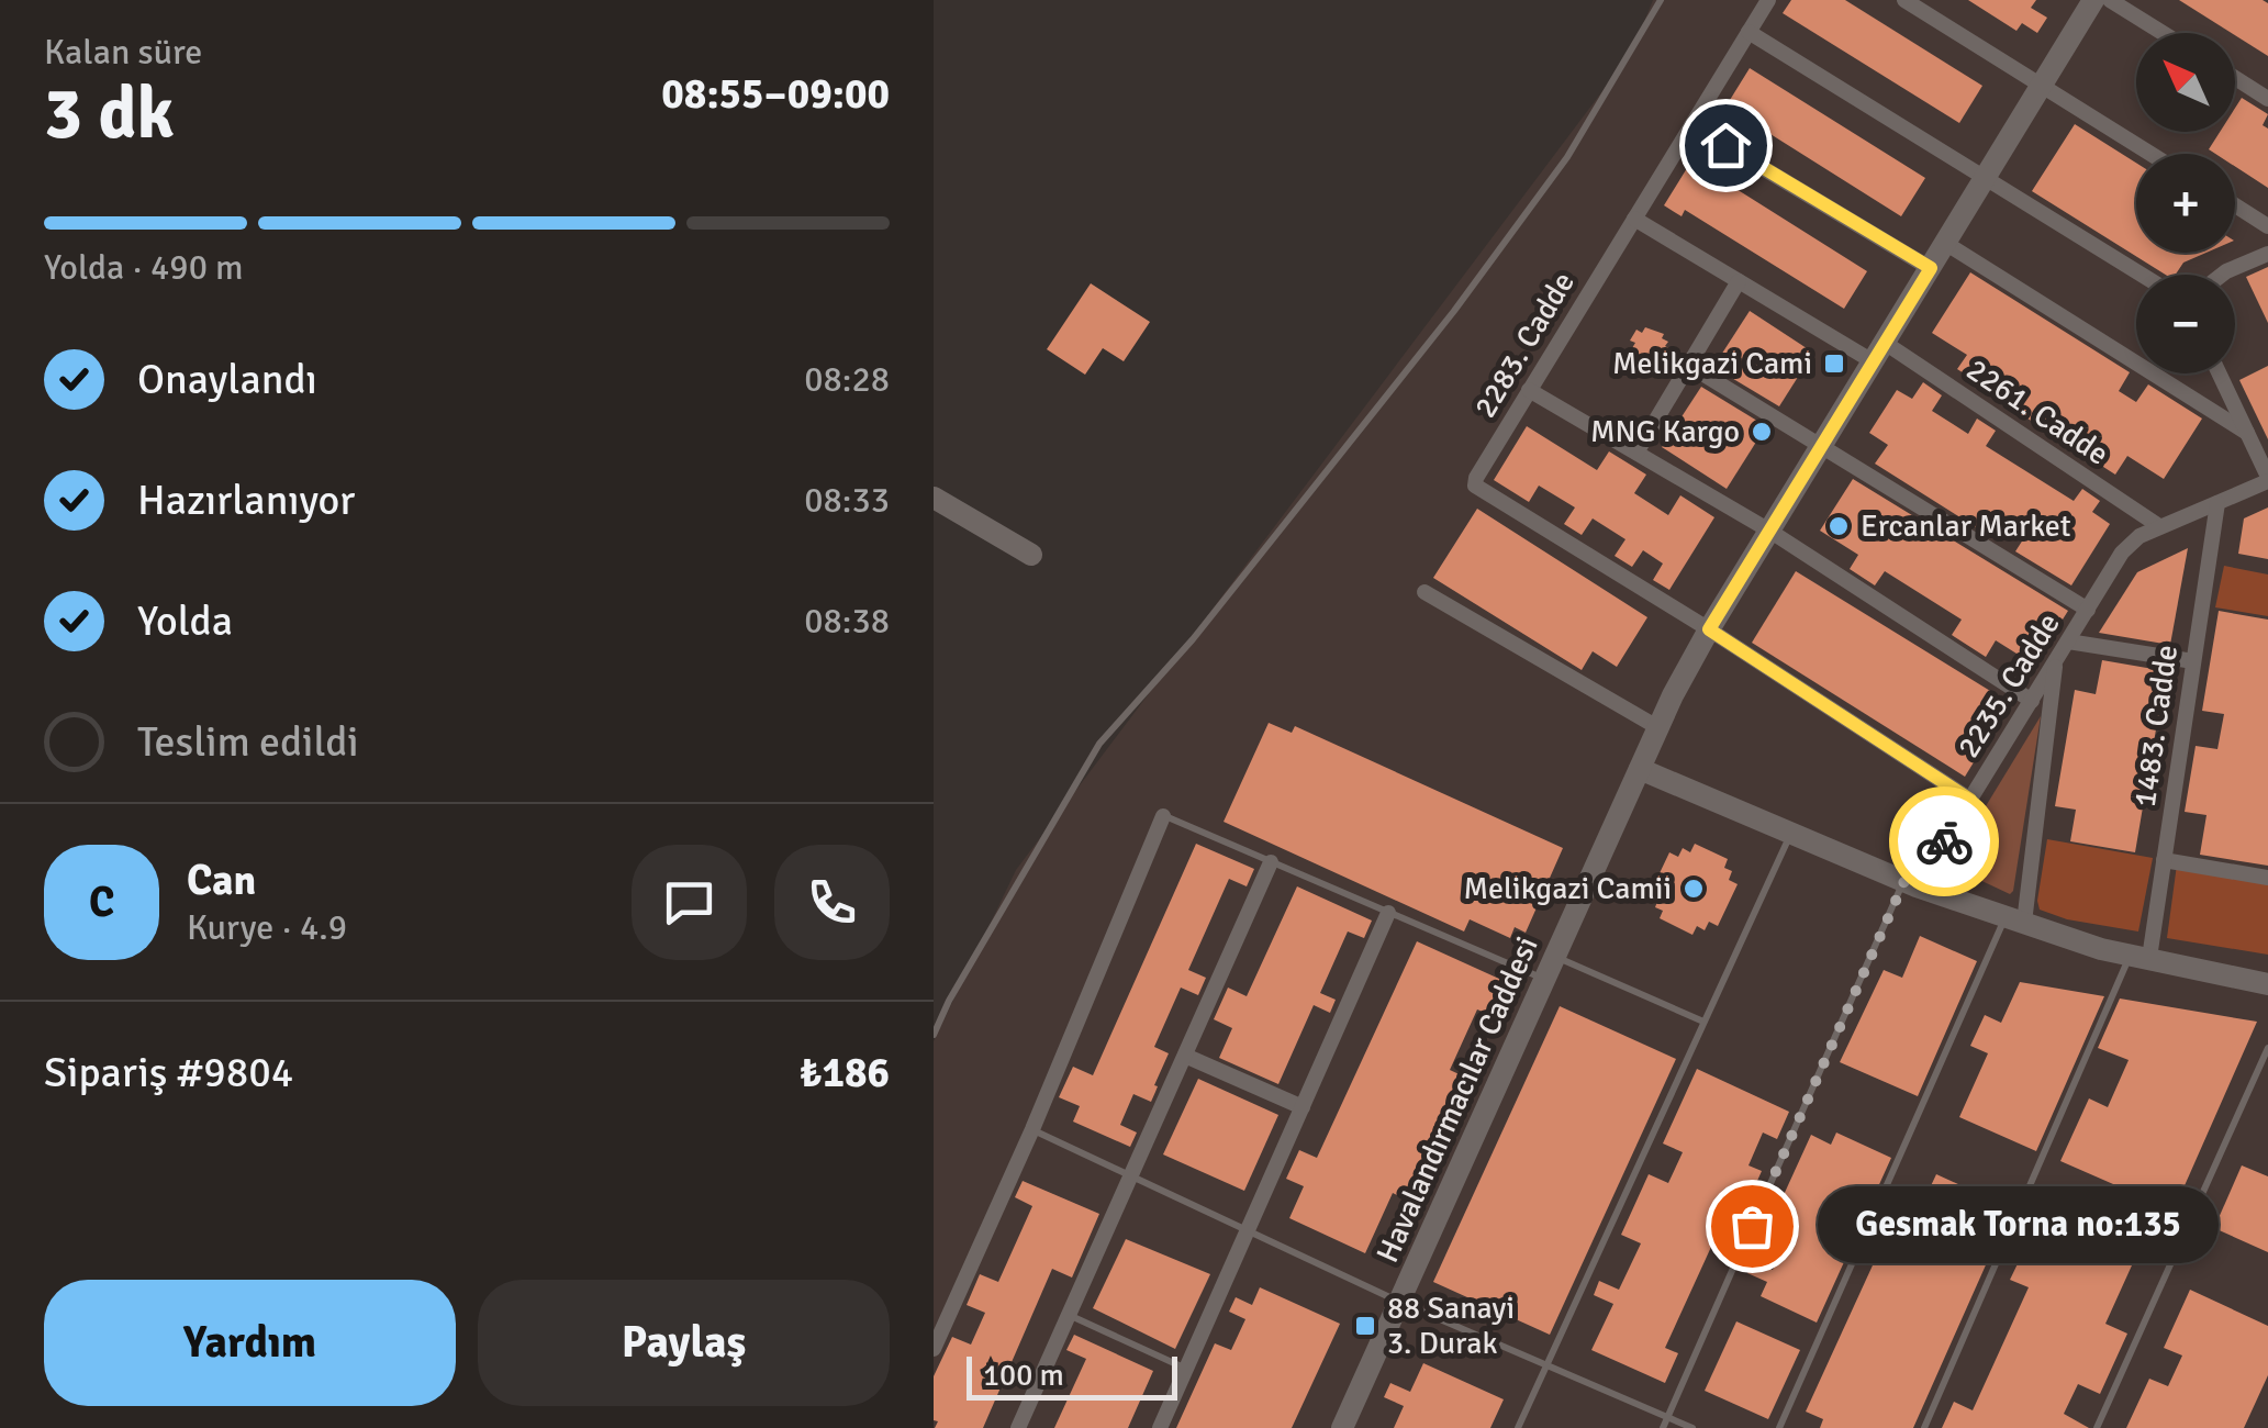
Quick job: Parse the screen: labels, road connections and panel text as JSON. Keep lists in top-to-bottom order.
{
  "streets": {
    "street": [
      "2283. Cadde",
      "2261. Cadde",
      "2235. Cadde",
      "1483. Cadde",
      "Havalandırmacılar Caddesi"
    ]
  },
  "crossings": [
    ["2283. Cadde", "2261. Cadde"],
    ["2283. Cadde", "Havalandırmacılar Caddesi"],
    ["2261. Cadde", "2235. Cadde"],
    ["2261. Cadde", "Havalandırmacılar Caddesi"],
    ["2235. Cadde", "1483. Cadde"]
  ],
  "places": {
    "transit": ["Melikgazi Cami", "88 Sanayi 3. Durak"],
    "other": [
      "MNG Kargo",
      "Ercanlar Market",
      "Melikgazi Camii",
      "Gesmak Torna no:135"
    ]
  },
  "scale_bar": "100 m",
  "north": "top left",
  "page": {
    "heading": ["3 dk", "Kalan süre", "08:55–09:00"],
    "panel": [
      "Can",
      "Kurye · 4.9",
      "Sipariş #9804",
      "₺186"
    ],
    "map_buttons": ["+", "−"],
    "bar": "Yolda · 490 m",
    "list": [
      ["Onaylandı", "08:28"],
      ["Hazırlanıyor", "08:33"],
      ["Yolda", "08:38"],
      "Teslim edildi"
    ],
    "round": "C",
    "bubble": "Gesmak Torna no:135",
    "buttons": ["Yardım", "Paylaş"],
    "scale": "100 m"
  }
}
